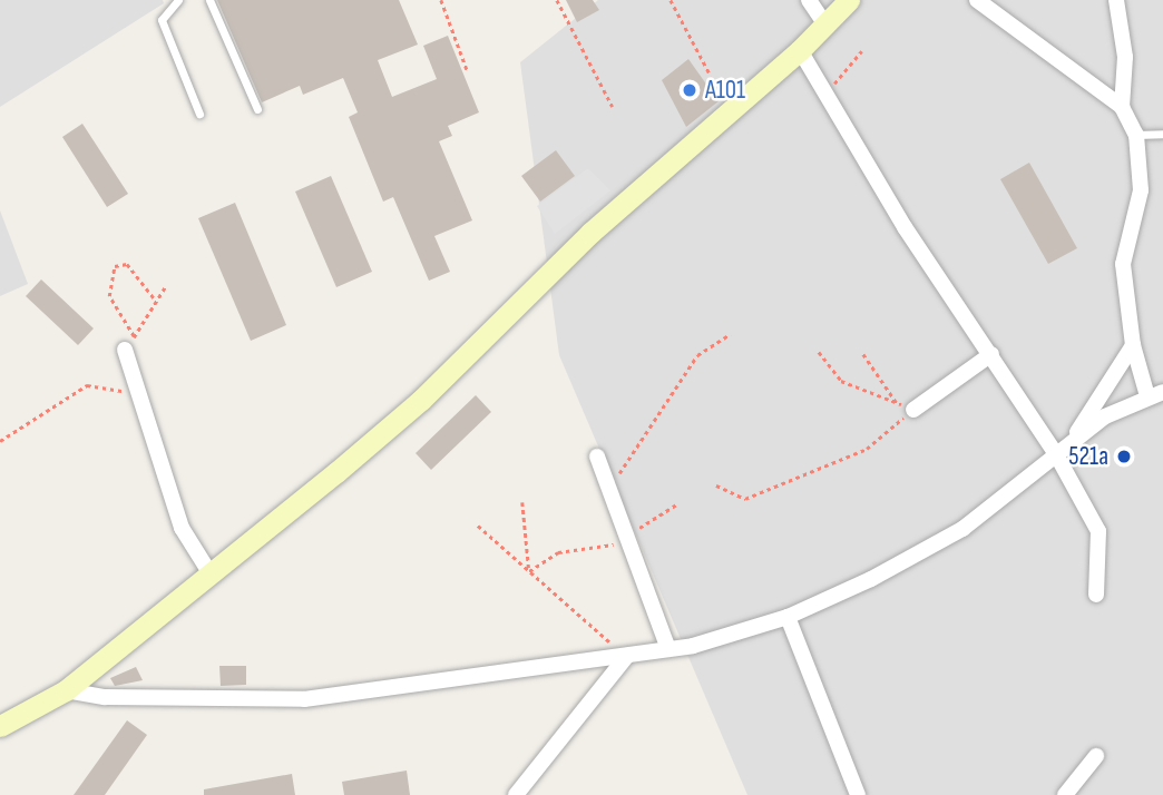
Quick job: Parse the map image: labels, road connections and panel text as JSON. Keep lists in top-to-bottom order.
{
  "places": ["A101", "521a"]
}
